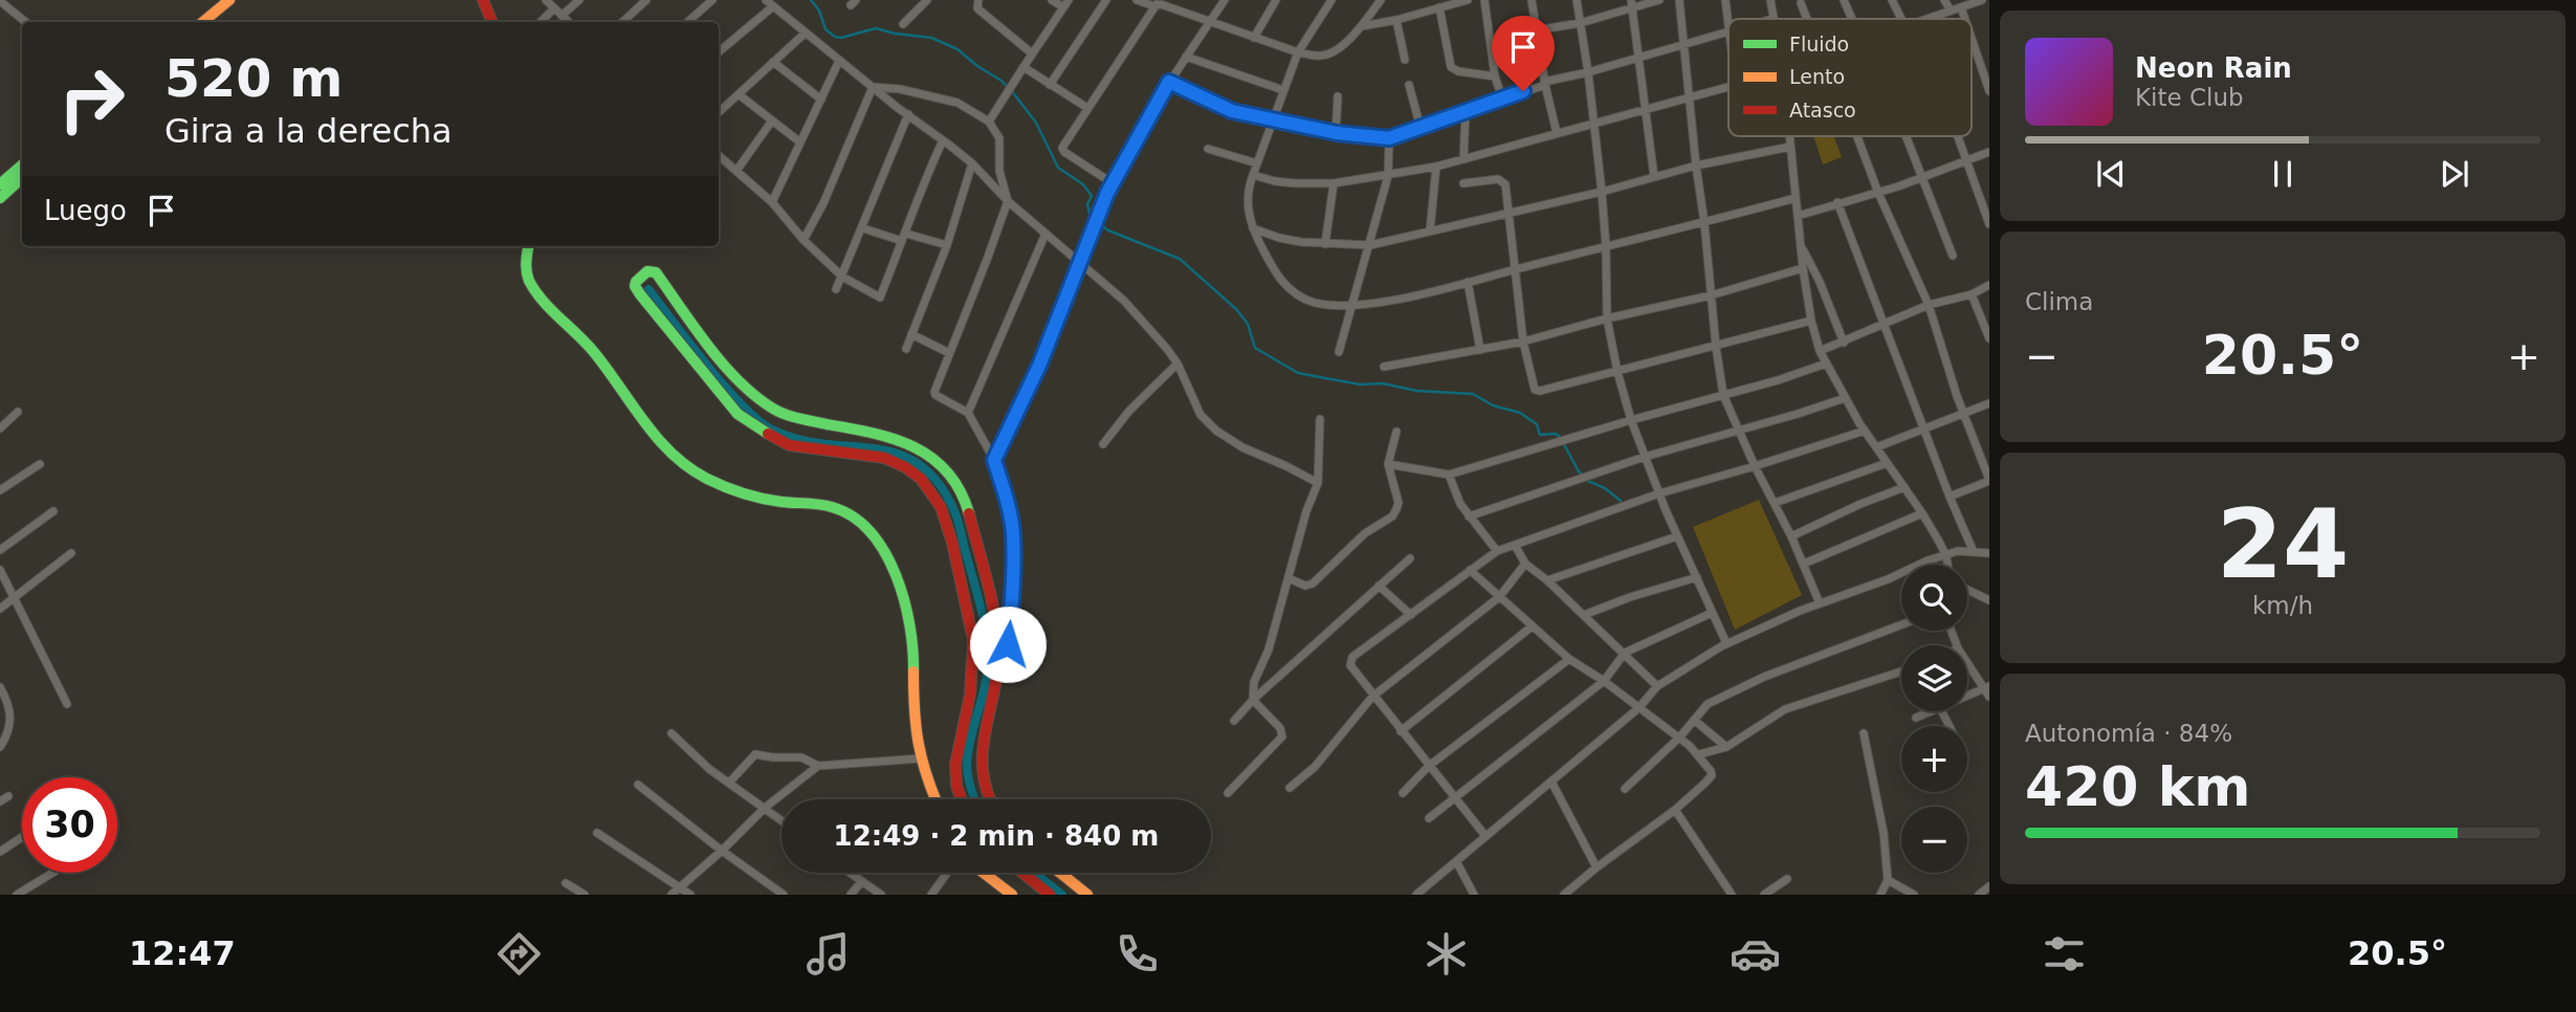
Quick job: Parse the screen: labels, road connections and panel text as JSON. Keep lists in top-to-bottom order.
{
  "legend": ["Fluido", "Lento", "Atasco"],
  "page": {
    "turn": ["520 m", "Gira a la derecha"],
    "song": ["Neon Rain", "Kite Club"],
    "then": "Luego",
    "tile": [
      "Clima",
      ["24", "km/h"],
      ["Autonomía · 84%", "420 km"]
    ],
    "heat": ["−", "20.5°", "+"],
    "map_buttons": ["+", "−"],
    "limit": "30",
    "trip": "12:49 · 2 min · 840 m",
    "tabs": ["12:47", "20.5°"]
  }
}
